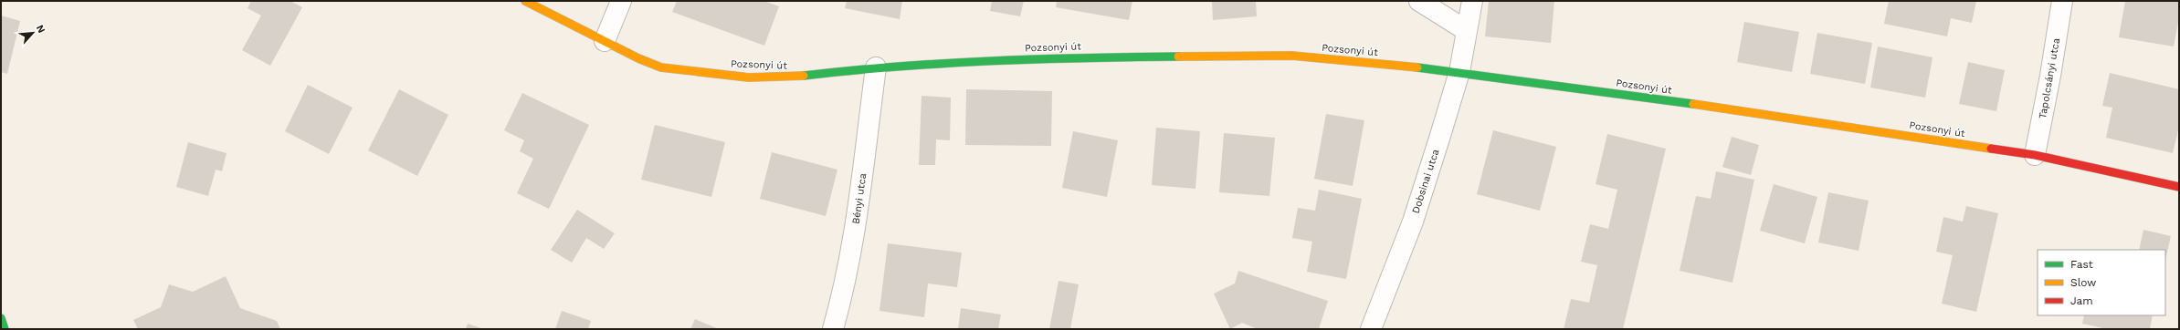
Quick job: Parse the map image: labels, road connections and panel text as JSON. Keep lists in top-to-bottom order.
{
  "streets": {
    "street": [
      "Pozsonyi út",
      "Tapolcsányi utca",
      "Dobsinai utca",
      "Bényi utca"
    ]
  },
  "crossings": [
    ["Pozsonyi út", "Tapolcsányi utca"],
    ["Pozsonyi út", "Dobsinai utca"],
    ["Pozsonyi út", "Bényi utca"]
  ],
  "legend": ["Fast", "Slow", "Jam"],
  "north": "top right"
}
